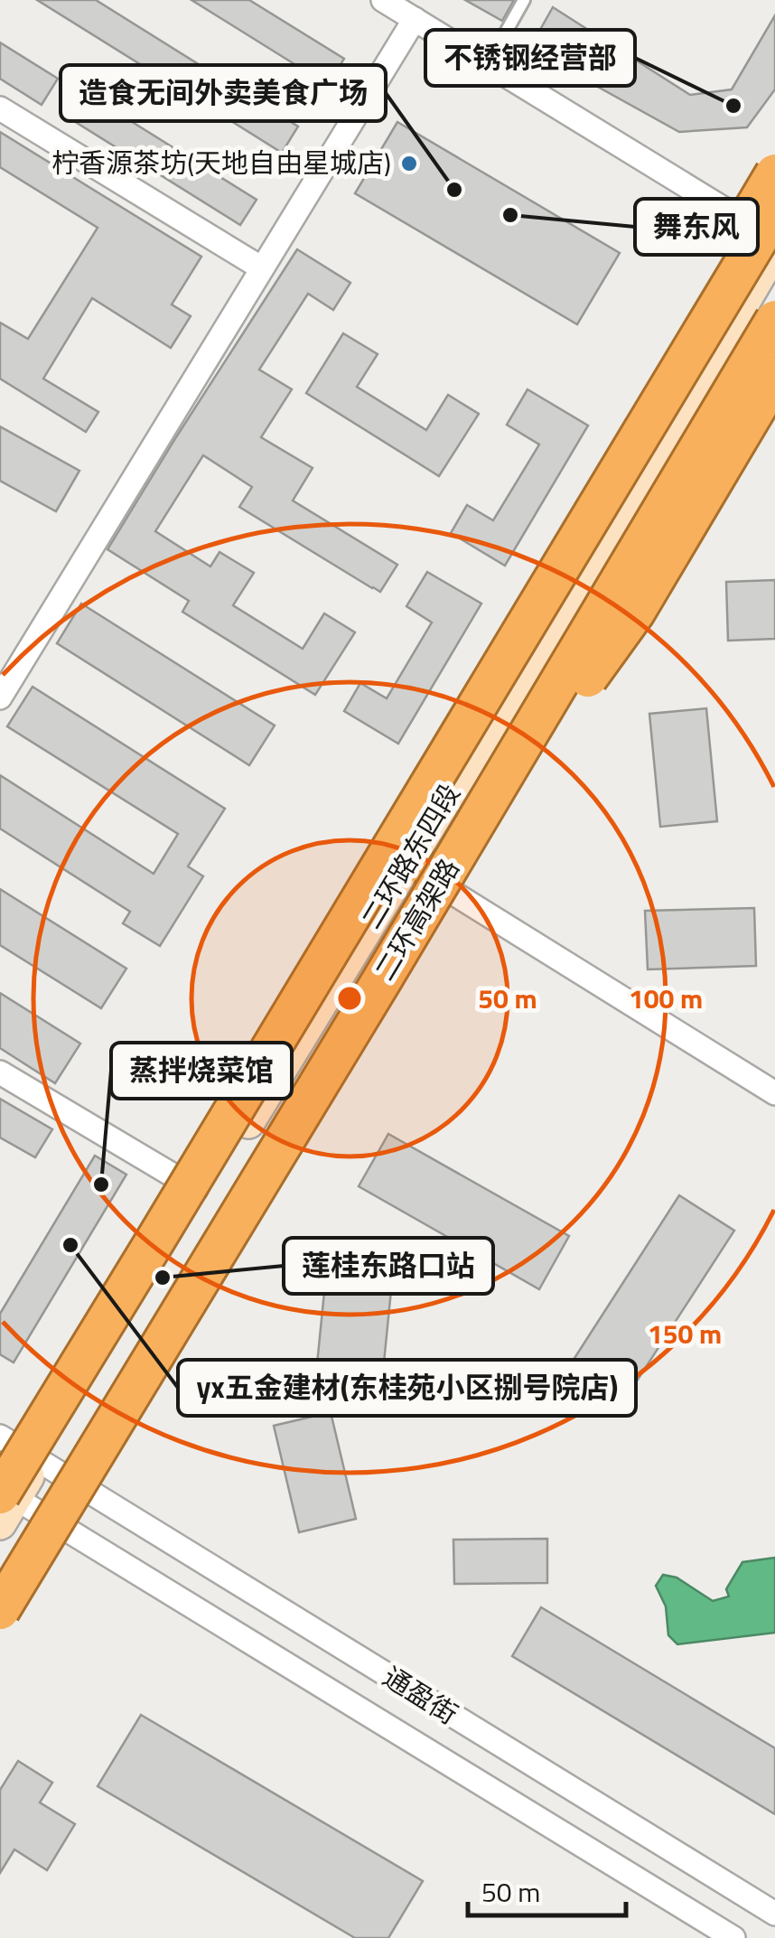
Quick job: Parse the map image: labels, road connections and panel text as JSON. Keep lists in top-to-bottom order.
{
  "streets": {
    "highway": ["二环高架路"],
    "main road": ["二环路东四段"],
    "street": ["通盈街"]
  },
  "crossings": [
    ["二环路东四段", "二环高架路"],
    ["二环路东四段", "通盈街"]
  ],
  "places": [
    "不锈钢经营部",
    "柠香源茶坊(天地自由星城店)",
    "造食无间外卖美食广场",
    "舞东风",
    "蒸拌烧菜馆",
    "yx五金建材(东桂苑小区捌号院店)",
    "莲桂东路口站"
  ],
  "scale_bar": "50 m",
  "rings": ["50 m", "100 m", "150 m"]
}
